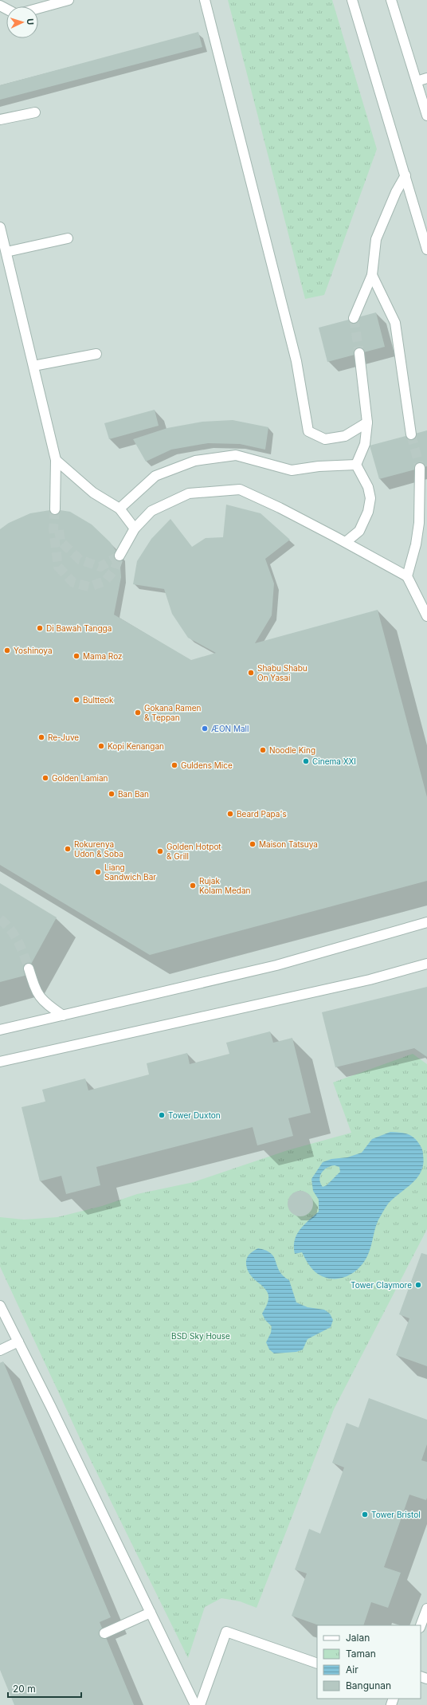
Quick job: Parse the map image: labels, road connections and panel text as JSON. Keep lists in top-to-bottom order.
{
  "parks": ["BSD Sky House"],
  "places": [
    "Di Bawah Tangga",
    "Yoshinoya",
    "Mama Roz",
    "Shabu Shabu On Yasai",
    "Bultteok",
    "Gokana Ramen & Teppan",
    "ÆON Mall",
    "Re-Juve",
    "Kopi Kenangan",
    "Noodle King",
    "Cinema XXI",
    "Guldens Mice",
    "Golden Lamian",
    "Ban Ban",
    "Beard Papa's",
    "Maison Tatsuya",
    "Rokurenya Udon & Soba",
    "Golden Hotpot & Grill",
    "Liang Sandwich Bar",
    "Rujak Kolam Medan",
    "Tower Duxton",
    "Tower Claymore",
    "Tower Bristol"
  ],
  "legend": [
    "Jalan",
    "Taman",
    "Air",
    "Bangunan"
  ],
  "scale_bar": "20 m",
  "north": "right"
}
